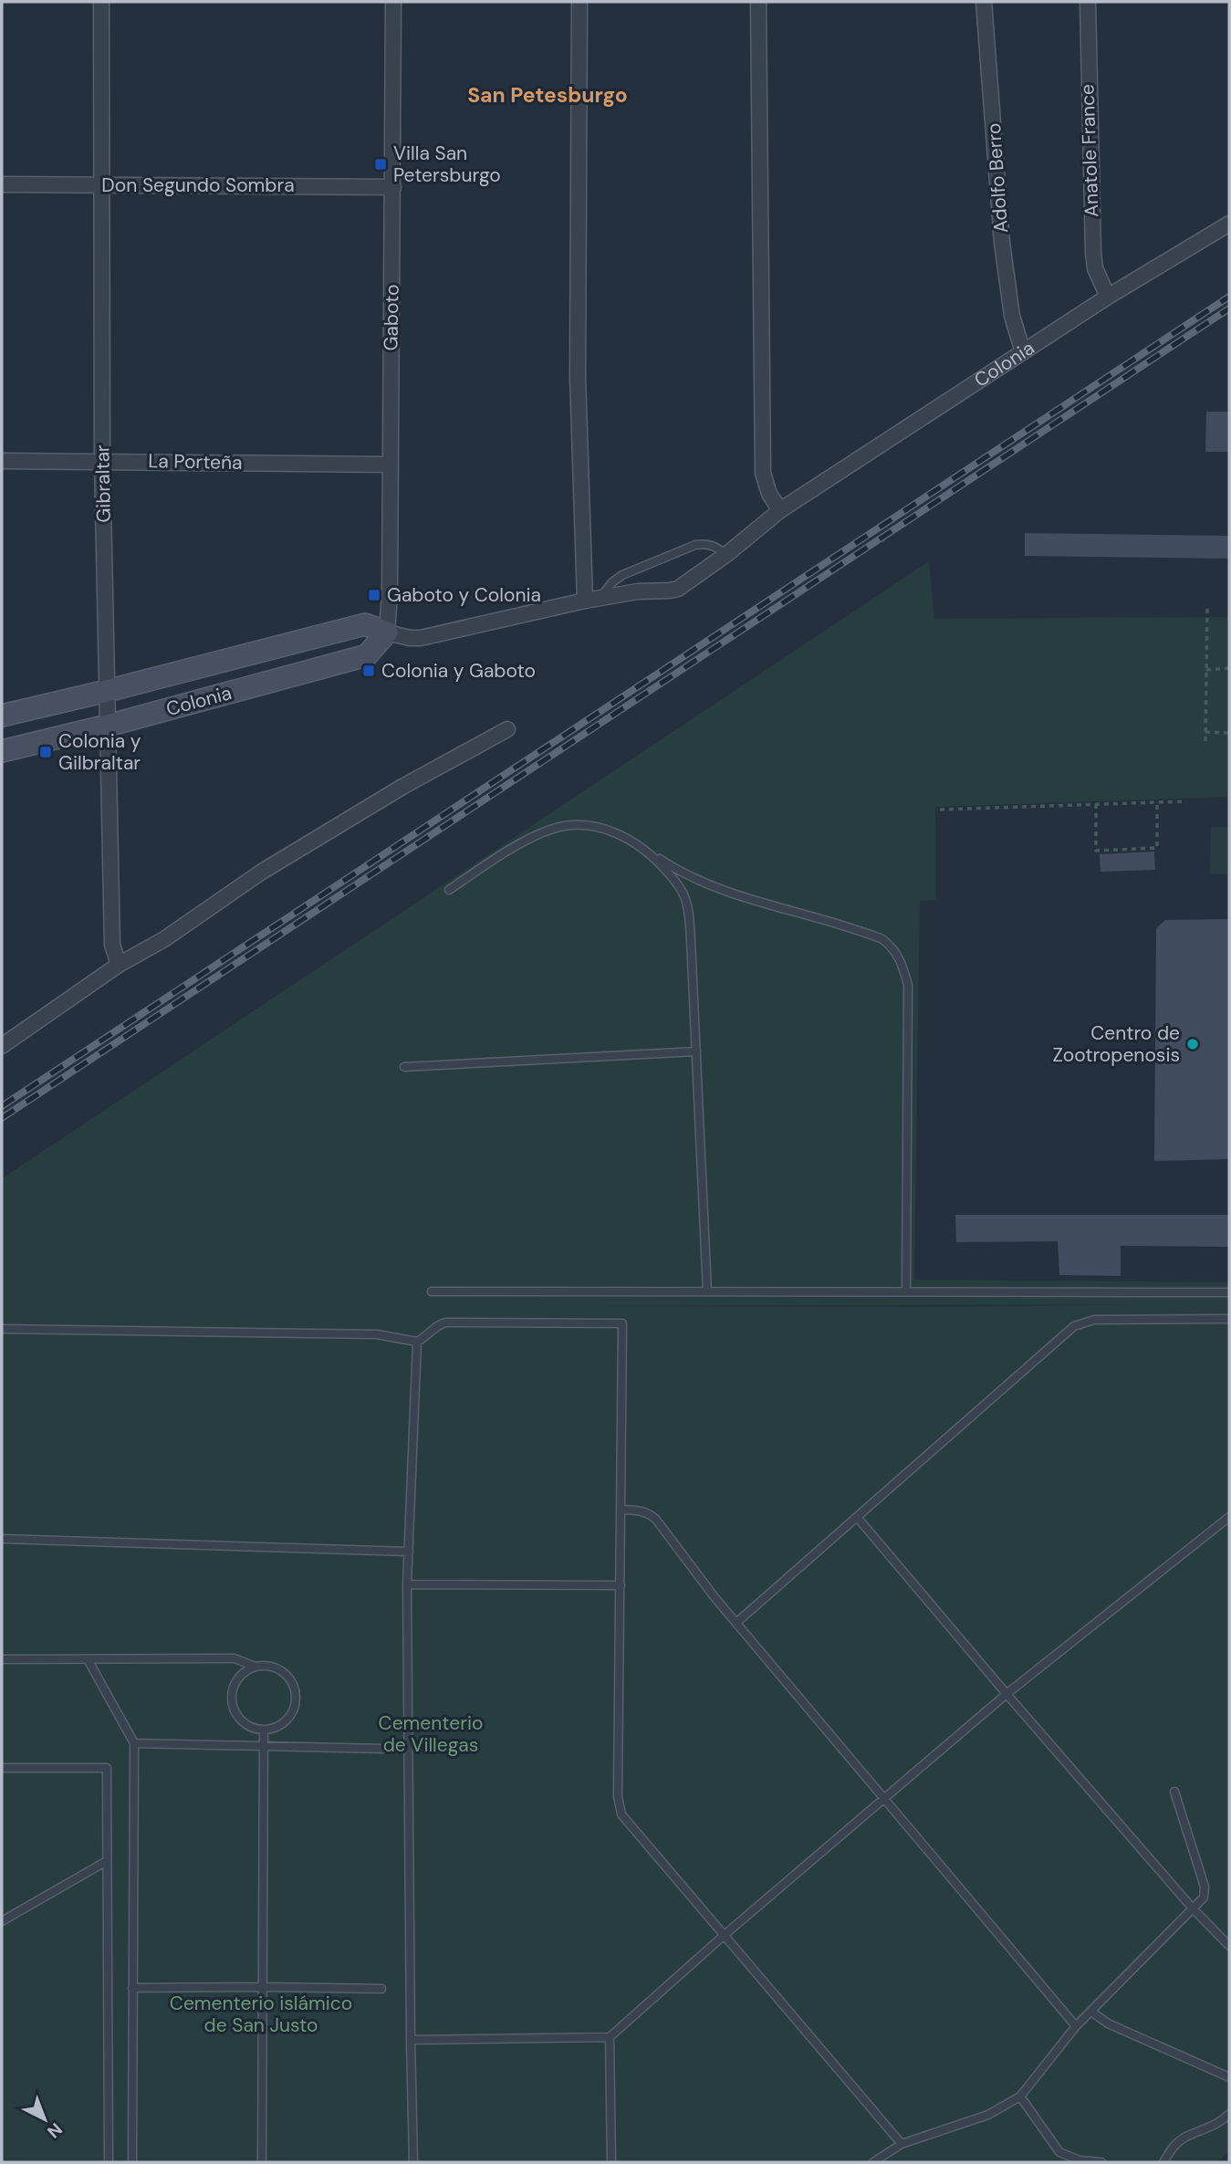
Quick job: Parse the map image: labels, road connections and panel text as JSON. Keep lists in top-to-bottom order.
{
  "streets": {
    "street": [
      "Anatole France",
      "Adolfo Berro",
      "Don Segundo Sombra",
      "Gaboto",
      "Colonia",
      "La Porteña",
      "Gibraltar"
    ]
  },
  "crossings": [
    ["Anatole France", "Colonia"],
    ["Adolfo Berro", "Colonia"],
    ["Don Segundo Sombra", "Gaboto"],
    ["Don Segundo Sombra", "Gibraltar"],
    ["Gaboto", "Colonia"],
    ["Gaboto", "La Porteña"],
    ["Colonia", "Gibraltar"],
    ["La Porteña", "Gibraltar"]
  ],
  "districts": ["San Petesburgo"],
  "parks": ["Cementerio de Villegas", "Cementerio islámico de San Justo"],
  "places": {
    "transit": [
      "Villa San Petersburgo",
      "Gaboto y Colonia",
      "Colonia y Gaboto",
      "Colonia y Gilbraltar"
    ],
    "other": ["Centro de Zootropenosis"]
  },
  "north": "bottom right"
}
